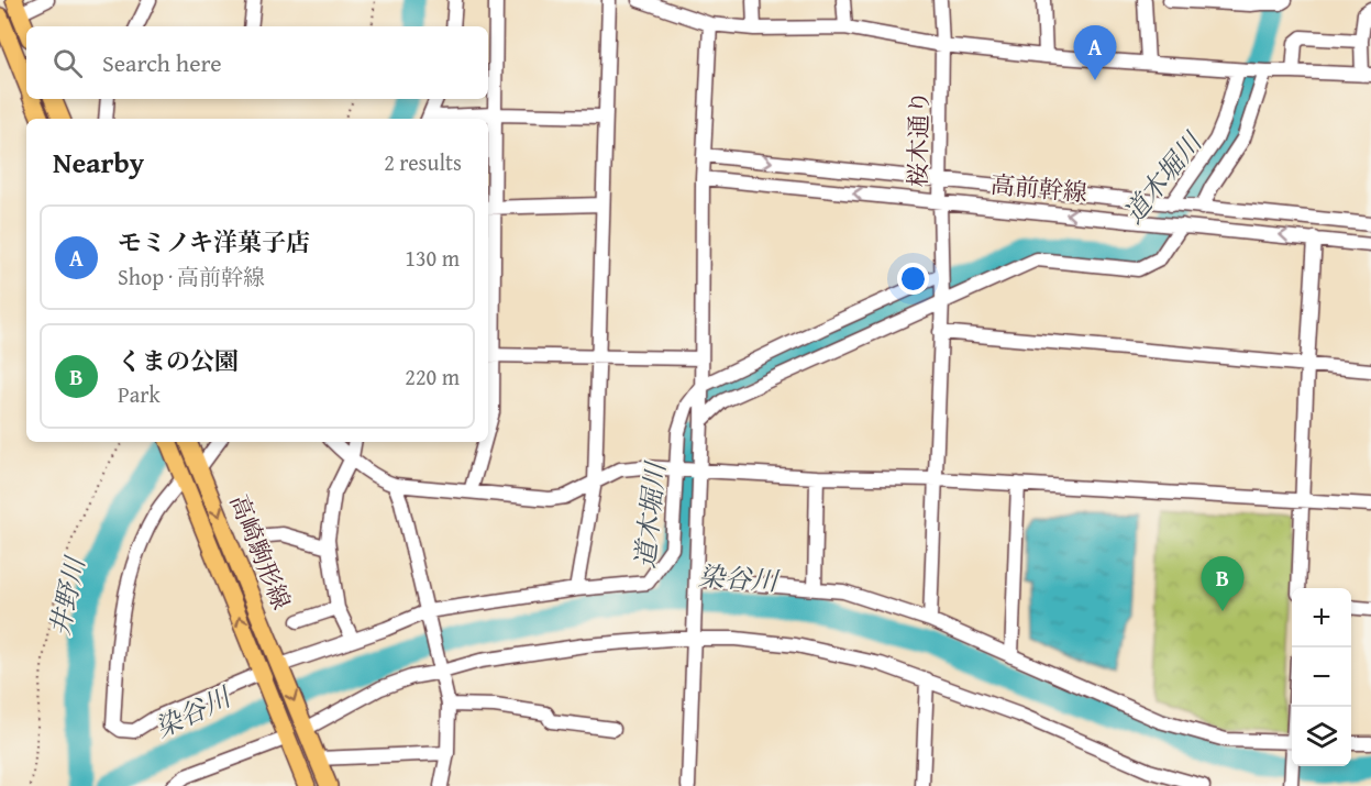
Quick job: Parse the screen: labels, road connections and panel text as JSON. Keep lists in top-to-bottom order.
{
  "streets": {
    "main road": ["高崎駒形線"],
    "street": ["桜木通り", "高前幹線"]
  },
  "crossings": [
    ["桜木通り", "高前幹線"]
  ],
  "water": ["道木堀川", "染谷川", "井野川"],
  "page": {
    "pins": ["A", "B"],
    "search": "Search here",
    "heading": ["Nearby", "2 results"],
    "list": [
      {
        "mark": "A",
        "name": "モミノキ洋菓子店",
        "note": "Shop · 高前幹線",
        "value": "130 m"
      },
      {
        "mark": "B",
        "name": "くまの公園",
        "note": "Park",
        "value": "220 m"
      }
    ],
    "map_buttons": ["+", "−"]
  }
}
